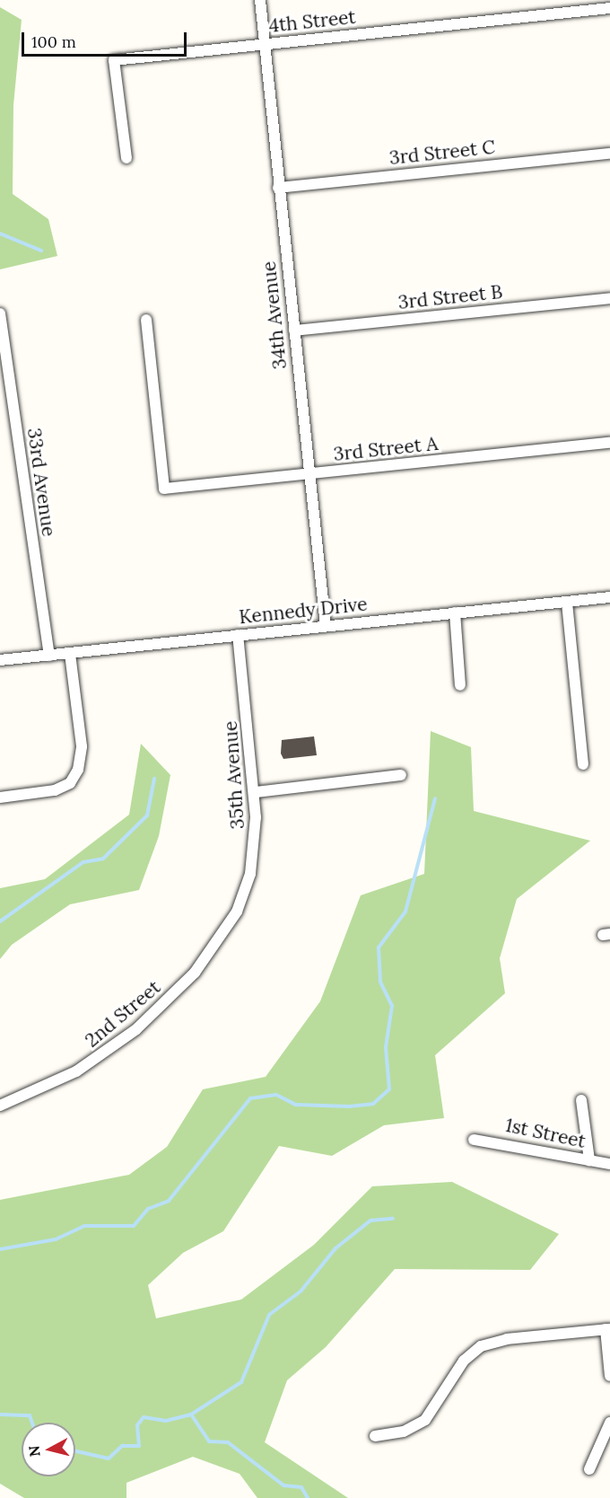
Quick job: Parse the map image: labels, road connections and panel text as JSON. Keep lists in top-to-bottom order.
{
  "streets": {
    "street": [
      "4th Street",
      "3rd Street C",
      "3rd Street B",
      "34th Avenue",
      "3rd Street A",
      "33rd Avenue",
      "Kennedy Drive",
      "35th Avenue",
      "2nd Street",
      "1st Street"
    ]
  },
  "crossings": [
    ["4th Street", "34th Avenue"],
    ["3rd Street C", "34th Avenue"],
    ["3rd Street B", "34th Avenue"],
    ["34th Avenue", "3rd Street A"],
    ["34th Avenue", "Kennedy Drive"],
    ["33rd Avenue", "Kennedy Drive"],
    ["Kennedy Drive", "35th Avenue"],
    ["35th Avenue", "2nd Street"]
  ],
  "scale_bar": "100 m",
  "north": "left"
}
